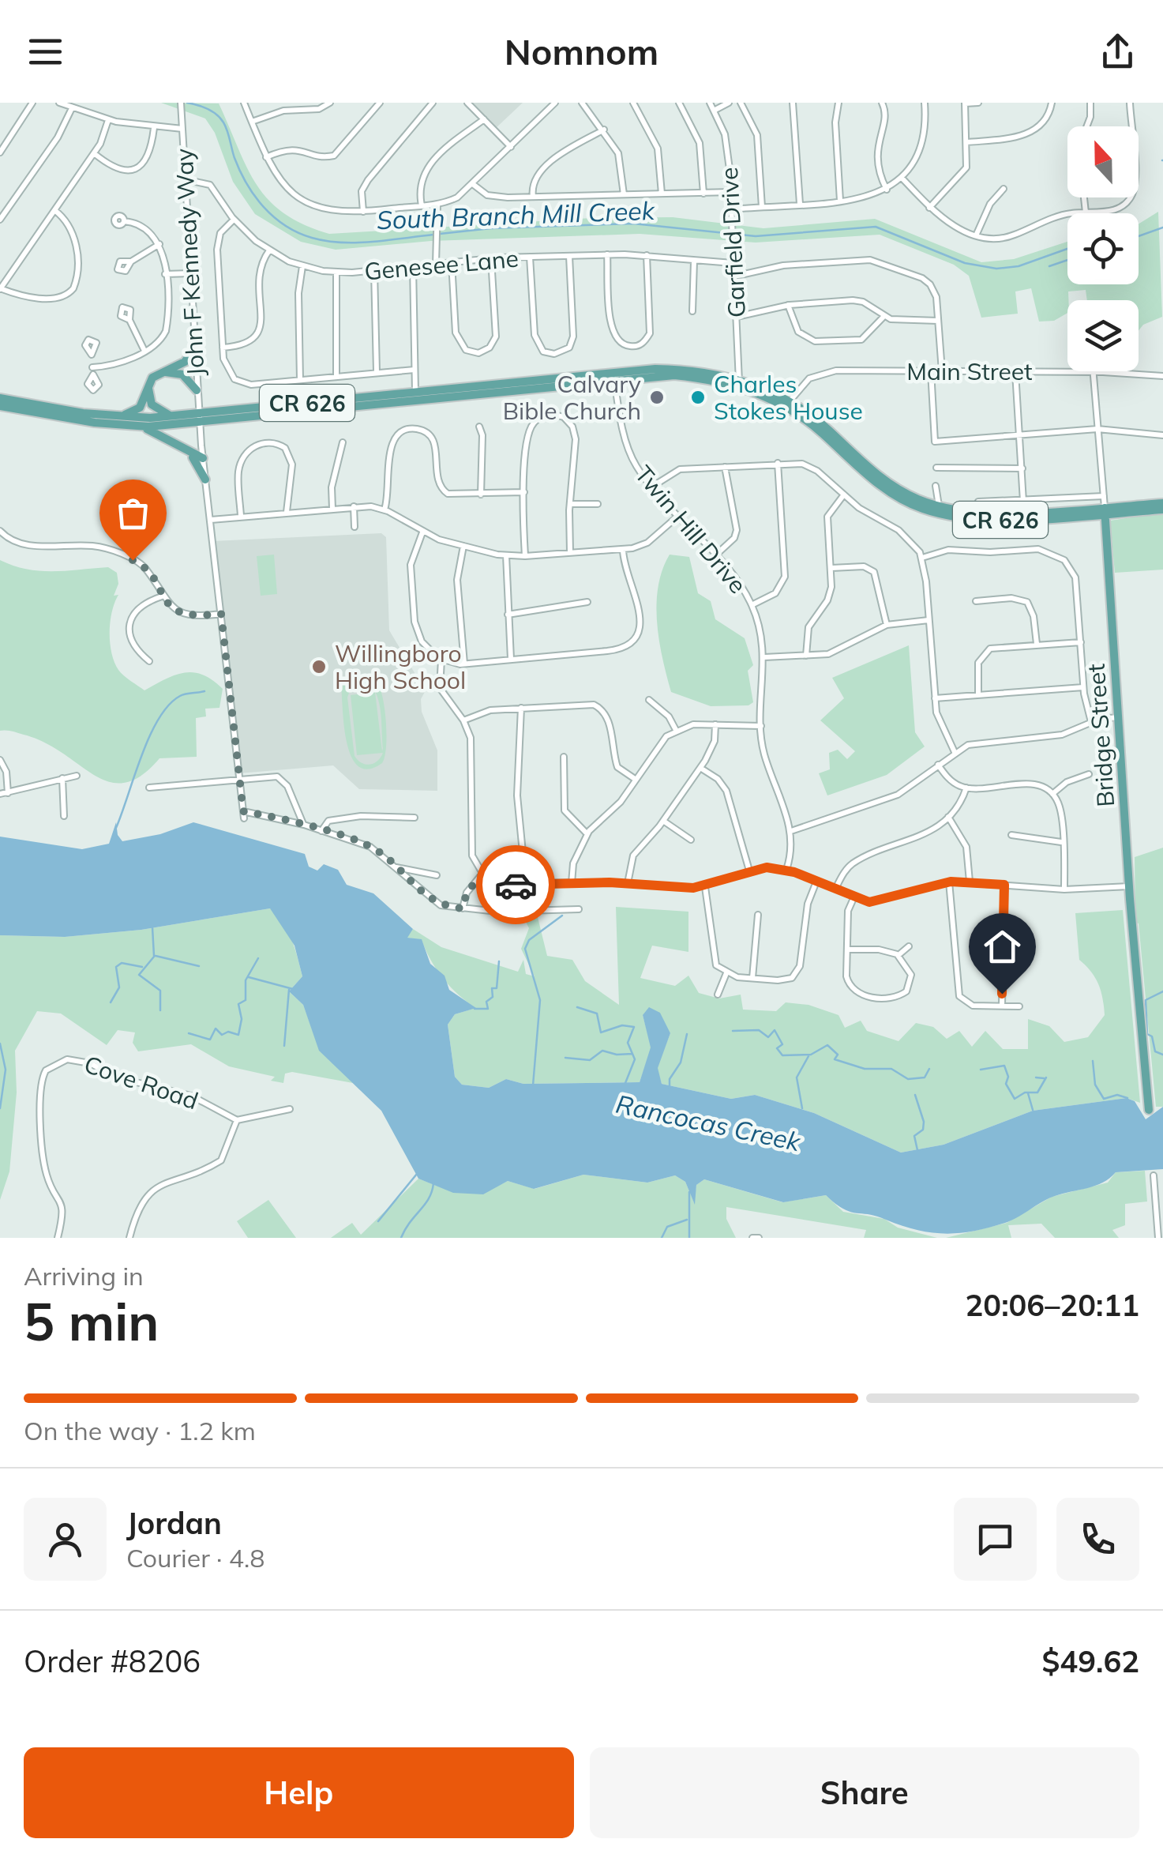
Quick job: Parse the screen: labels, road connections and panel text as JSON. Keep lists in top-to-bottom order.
{
  "streets": {
    "main road": ["CR 626", "Bridge Street"],
    "street": [
      "Garfield Drive",
      "John F Kennedy Way",
      "Genesee Lane",
      "Main Street",
      "Twin Hill Drive",
      "Cove Road"
    ]
  },
  "crossings": [
    ["Garfield Drive", "Genesee Lane"],
    ["Garfield Drive", "CR 626"],
    ["John F Kennedy Way", "Genesee Lane"],
    ["John F Kennedy Way", "CR 626"],
    ["Main Street", "CR 626"],
    ["Main Street", "Bridge Street"],
    ["CR 626", "Twin Hill Drive"],
    ["CR 626", "Bridge Street"]
  ],
  "water": ["South Branch Mill Creek", "Rancocas Creek"],
  "places": ["Calvary Bible Church", "Charles Stokes House", "Willingboro High School"],
  "north": "top",
  "page": {
    "header": "Nomnom",
    "heading": ["5 min", "Arriving in", "20:06–20:11"],
    "panel": [
      "Jordan",
      "Courier · 4.8",
      "Order #8206",
      "$49.62"
    ],
    "bar": "On the way · 1.2 km",
    "buttons": ["Help", "Share"]
  }
}
